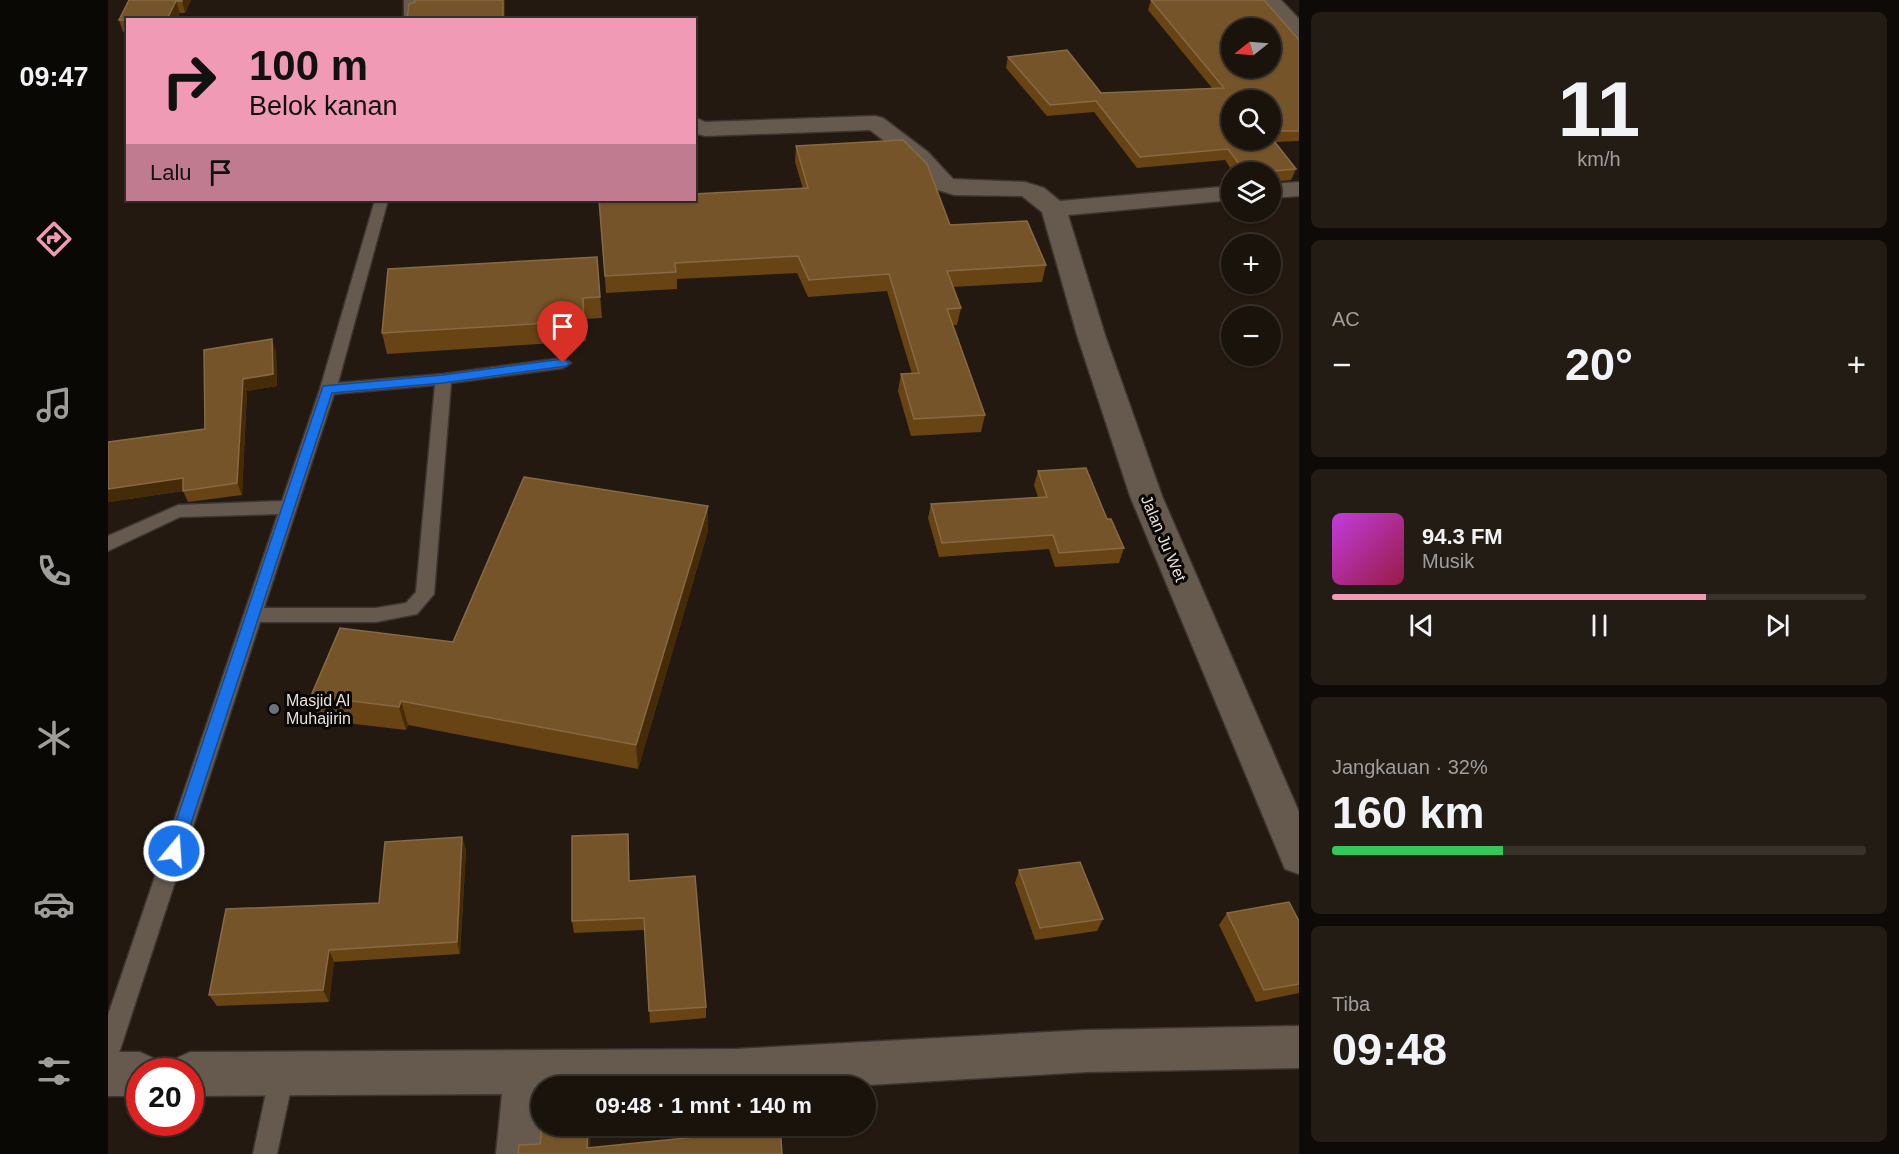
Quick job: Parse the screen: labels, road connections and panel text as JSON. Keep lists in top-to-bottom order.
{
  "streets": {
    "street": ["Jalan Ju Wet"]
  },
  "places": ["Masjid Al Muhajirin"],
  "north": "left",
  "page": {
    "tabs": "09:47",
    "tile": [
      ["11", "km/h"],
      "AC",
      ["Jangkauan · 32%", "160 km"],
      ["Tiba", "09:48"]
    ],
    "map_buttons": ["+", "−"],
    "turn": ["100 m", "Belok kanan"],
    "then": "Lalu",
    "heat": ["−", "20°", "+"],
    "song": ["94.3 FM", "Musik"],
    "limit": "20",
    "trip": "09:48 · 1 mnt · 140 m"
  }
}
